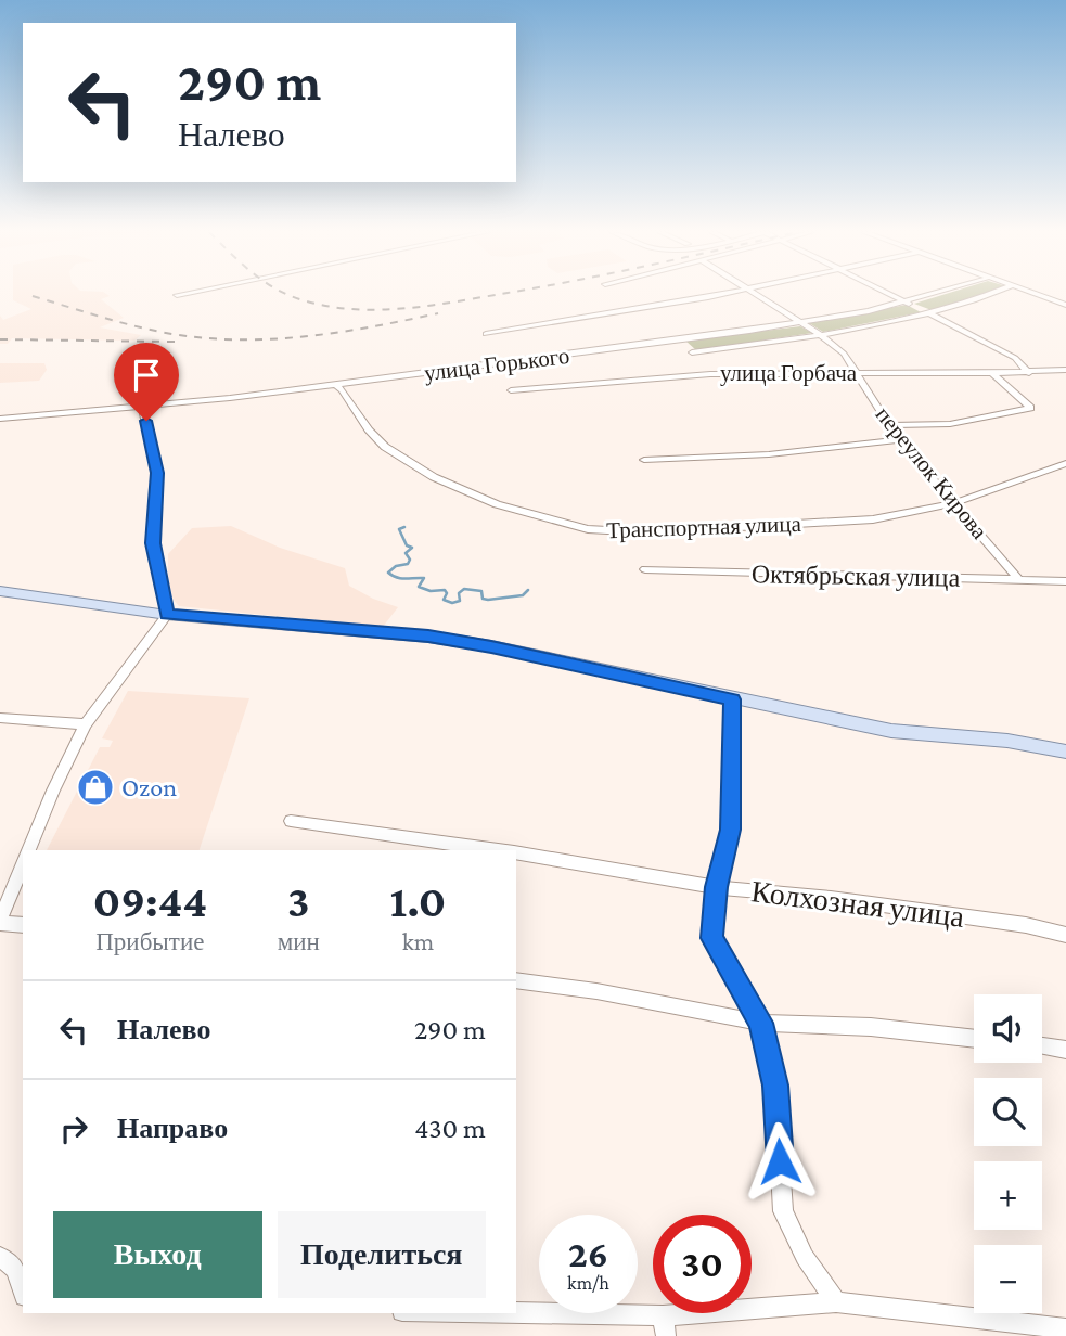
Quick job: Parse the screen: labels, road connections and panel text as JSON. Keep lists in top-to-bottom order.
{
  "streets": {
    "street": [
      "улица Горького",
      "улица Горбача",
      "переулок Кирова",
      "Транспортная улица",
      "Октябрьская улица",
      "Колхозная улица"
    ]
  },
  "crossings": [
    ["улица Горького", "переулок Кирова"],
    ["улица Горького", "Транспортная улица"],
    ["улица Горбача", "переулок Кирова"],
    ["переулок Кирова", "Транспортная улица"],
    ["переулок Кирова", "Октябрьская улица"]
  ],
  "places": {
    "shop": ["Ozon"]
  },
  "page": {
    "turn": ["290 m", "Налево"],
    "eta": [
      "09:44",
      "Прибытие",
      "3",
      "мин",
      "1.0",
      "km"
    ],
    "list": [
      {
        "name": "Налево",
        "value": "290 m"
      },
      {
        "name": "Направо",
        "value": "430 m"
      }
    ],
    "map_buttons": ["+", "−"],
    "buttons": ["Выход", "Поделиться"],
    "speed": "26 km/h",
    "limit": "30"
  }
}
